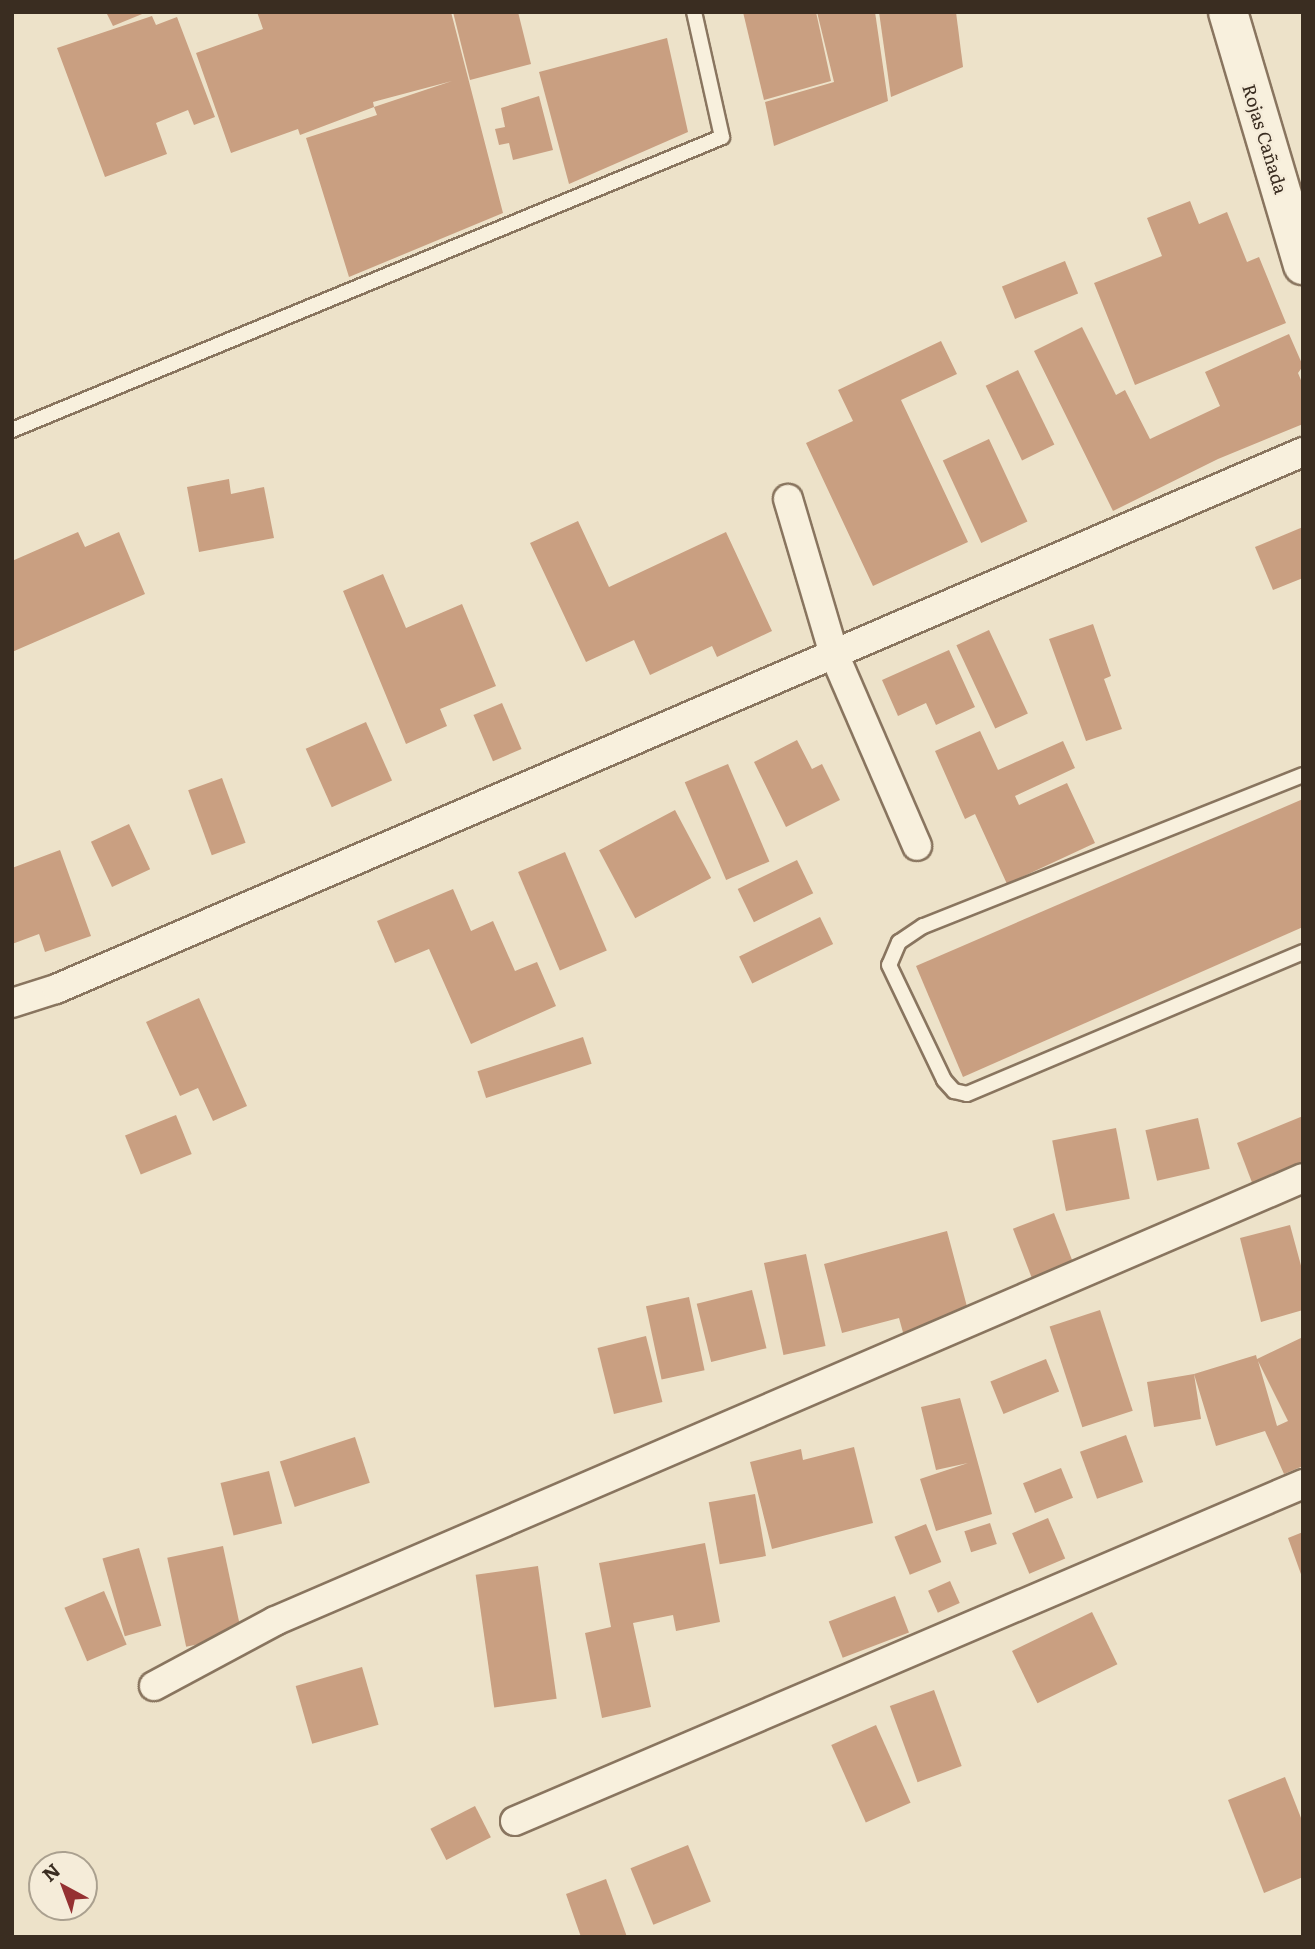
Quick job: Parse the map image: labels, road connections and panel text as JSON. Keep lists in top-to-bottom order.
{
  "streets": {
    "main road": ["Rojas Cañada"]
  },
  "north": "top left"
}
